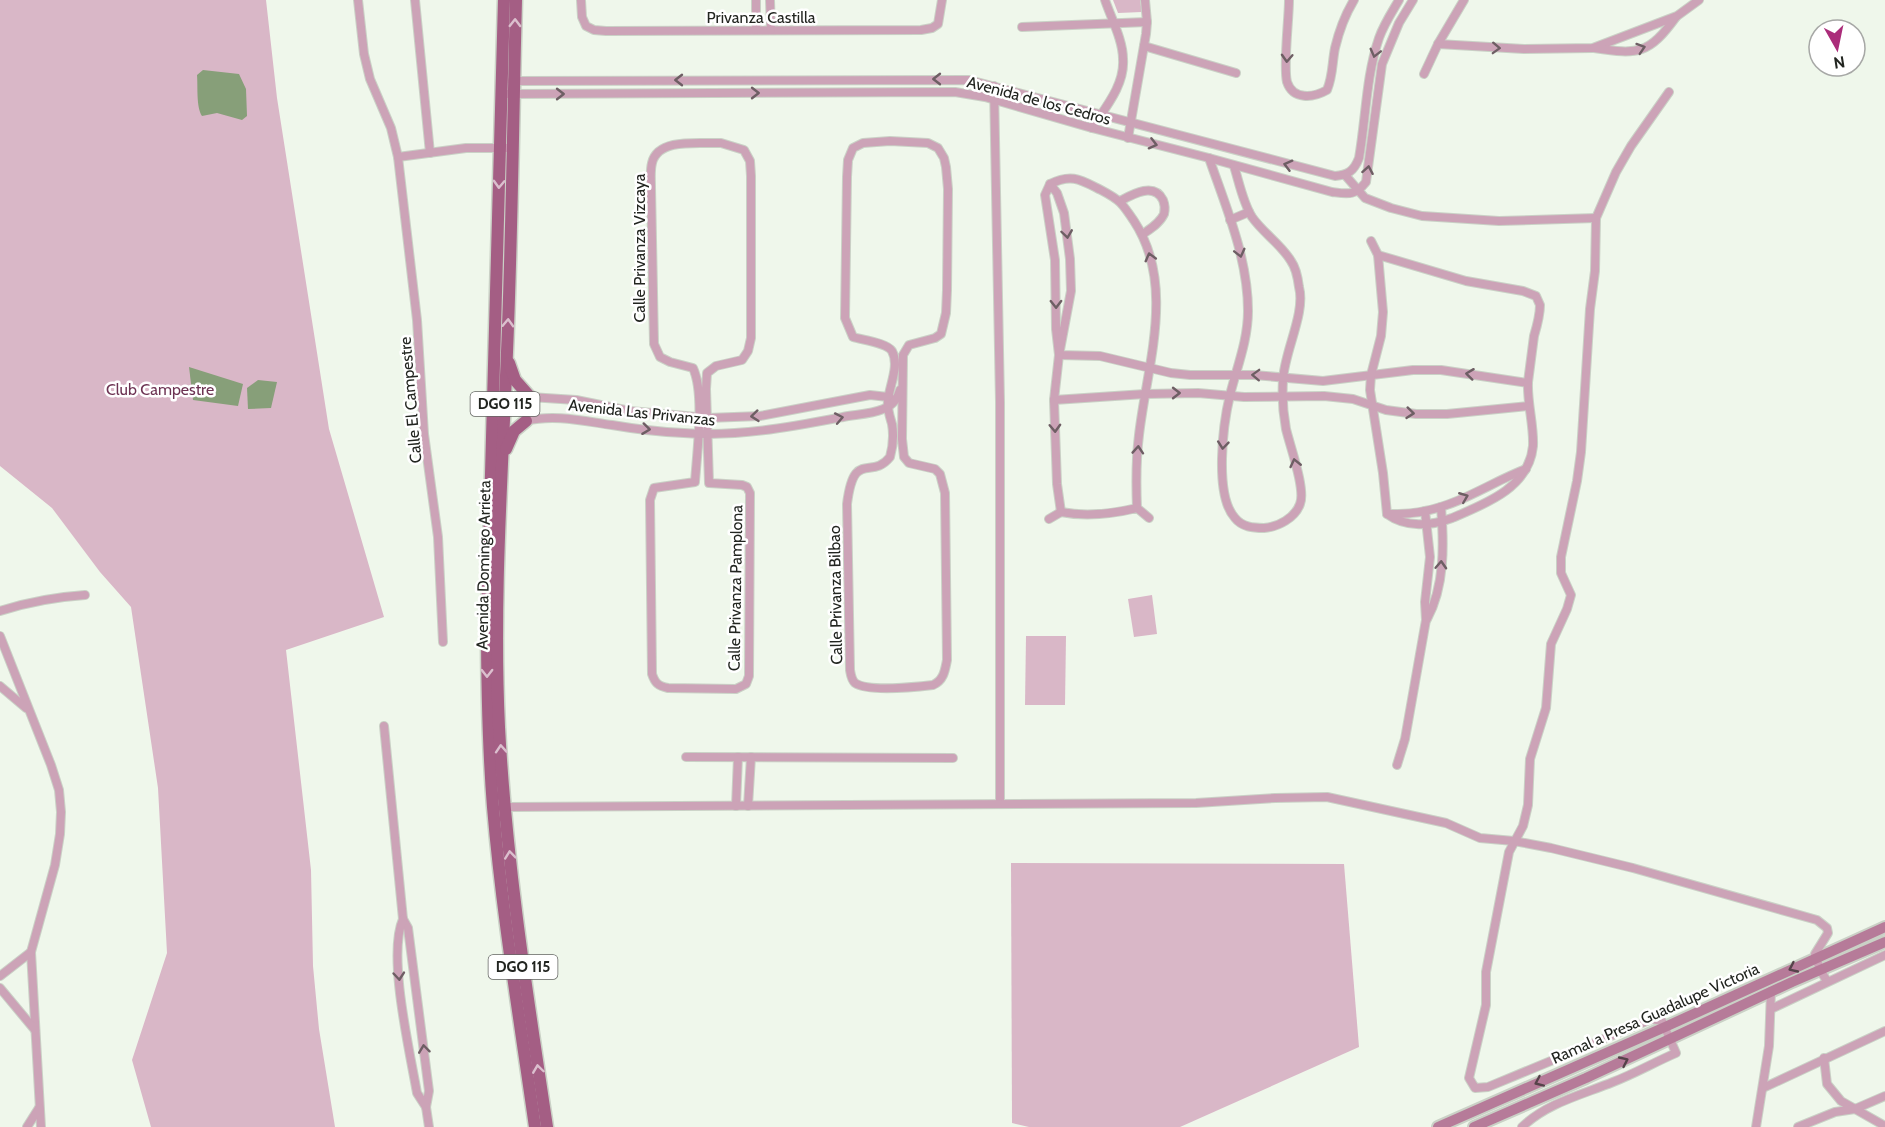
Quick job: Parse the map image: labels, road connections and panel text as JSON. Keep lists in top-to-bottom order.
{
  "streets": {
    "main road": ["DGO 115", "Avenida Domingo Arrieta", "Ramal a Presa Guadalupe Victoria"],
    "street": [
      "Privanza Castilla",
      "Avenida de los Cedros",
      "Calle Privanza Vizcaya",
      "Calle El Campestre",
      "Avenida Las Privanzas",
      "Calle Privanza Pamplona",
      "Calle Privanza Bilbao"
    ]
  },
  "crossings": [
    ["Avenida de los Cedros", "Avenida Domingo Arrieta"],
    ["Calle Privanza Vizcaya", "Avenida Las Privanzas"],
    ["Calle Privanza Vizcaya", "Calle Privanza Pamplona"],
    ["Avenida Las Privanzas", "Calle Privanza Pamplona"],
    ["Avenida Las Privanzas", "Calle Privanza Bilbao"]
  ],
  "parks": ["Club Campestre"],
  "north": "bottom"
}
